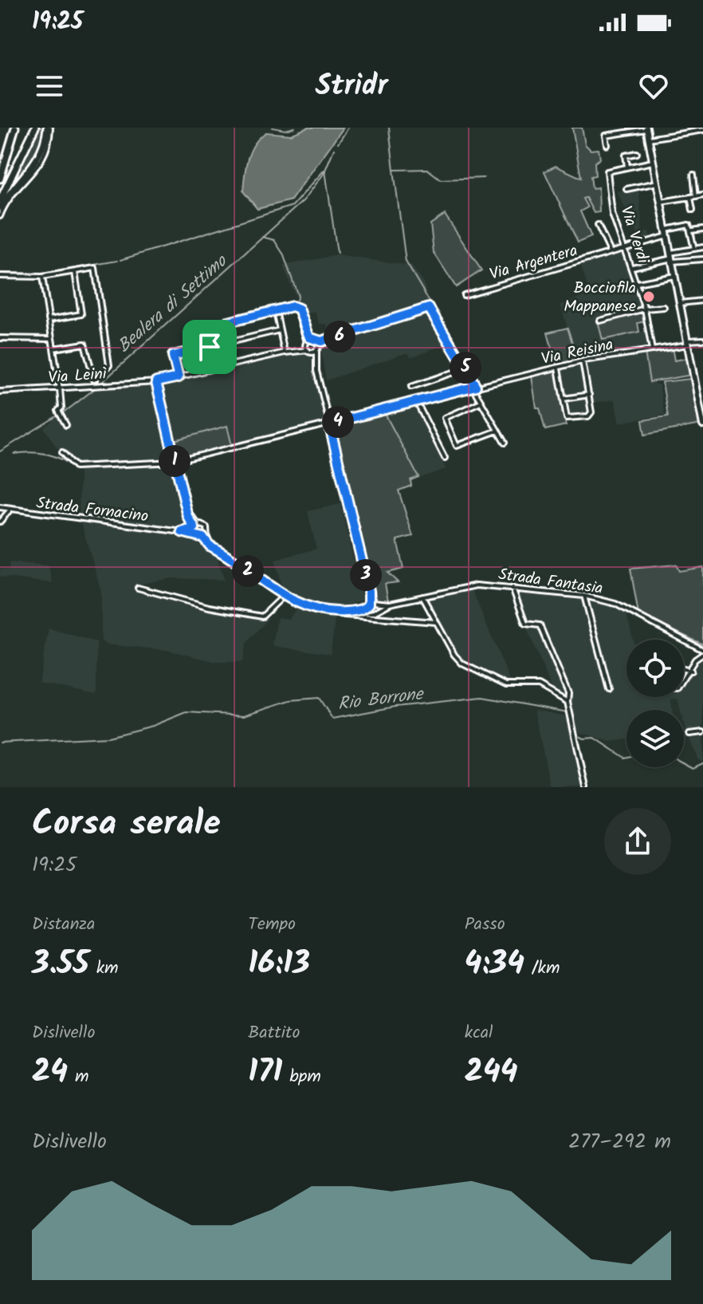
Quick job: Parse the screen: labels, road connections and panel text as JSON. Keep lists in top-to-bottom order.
{
  "streets": {
    "street": [
      "Via Verdi",
      "Via Argentera",
      "Via Reisina",
      "Via Leinì",
      "Strada Fornacino",
      "Strada Fantasia"
    ]
  },
  "crossings": [
    ["Via Verdi", "Via Argentera"],
    ["Via Verdi", "Via Reisina"]
  ],
  "water": ["Bealera di Settimo", "Rio Borrone"],
  "places": ["Bocciofila Mappanese"],
  "page": {
    "status": "19:25",
    "header": "Stridr",
    "pins": [
      "6",
      "5",
      "4",
      "1",
      "2",
      "3"
    ],
    "heading": ["Corsa serale", "19:25"],
    "stats": [
      ["Distanza", "3.55 km"],
      ["Tempo", "16:13"],
      ["Passo", "4:34 /km"],
      ["Dislivello", "24 m"],
      ["Battito", "171 bpm"],
      ["kcal", "244"]
    ],
    "chart": ["Dislivello", "277–292 m"]
  }
}
